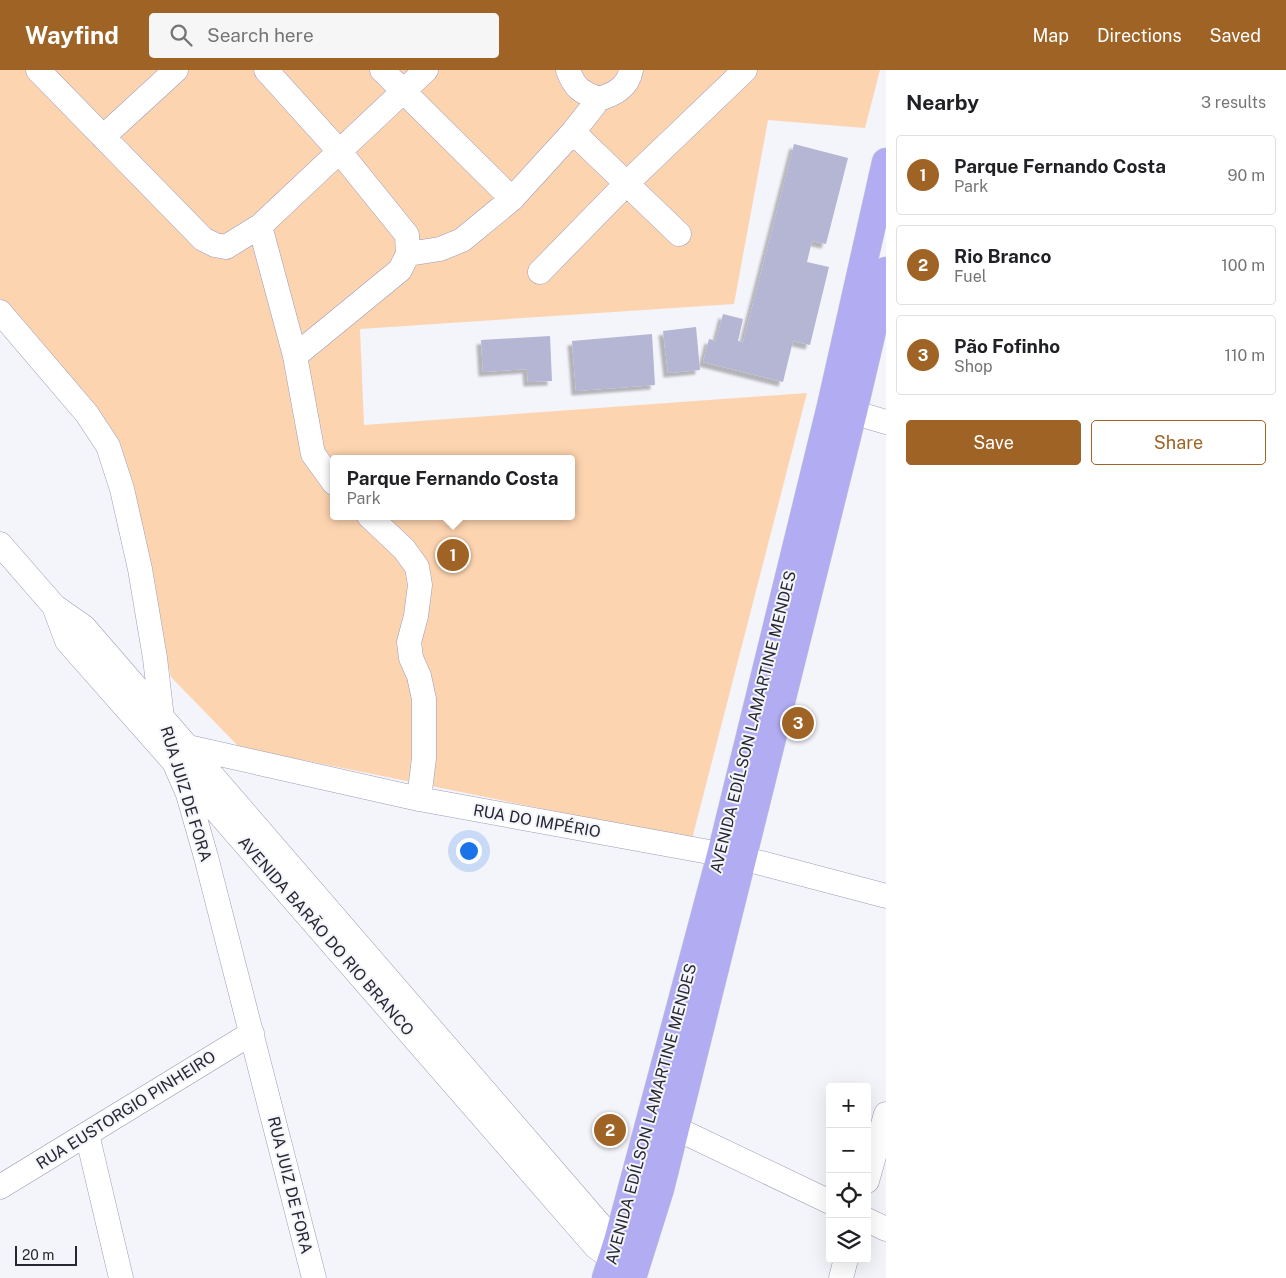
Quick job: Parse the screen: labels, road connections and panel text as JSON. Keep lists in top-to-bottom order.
{
  "streets": {
    "main road": ["AVENIDA EDÍLSON LAMARTINE MENDES"],
    "street": [
      "RUA JUIZ DE FORA",
      "RUA DO IMPÉRIO",
      "AVENIDA BARÃO DO RIO BRANCO",
      "RUA EUSTORGIO PINHEIRO"
    ]
  },
  "crossings": [
    ["AVENIDA EDÍLSON LAMARTINE MENDES", "RUA DO IMPÉRIO"],
    ["AVENIDA EDÍLSON LAMARTINE MENDES", "AVENIDA BARÃO DO RIO BRANCO"],
    ["RUA JUIZ DE FORA", "RUA DO IMPÉRIO"],
    ["RUA JUIZ DE FORA", "AVENIDA BARÃO DO RIO BRANCO"],
    ["RUA JUIZ DE FORA", "RUA EUSTORGIO PINHEIRO"],
    ["RUA DO IMPÉRIO", "AVENIDA BARÃO DO RIO BRANCO"]
  ],
  "scale_bar": "20 m",
  "page": {
    "header": "Wayfind",
    "search": "Search here",
    "nav": ["Map", "Directions", "Saved"],
    "heading": ["Nearby", "3 results"],
    "list": [
      {
        "mark": "1",
        "name": "Parque Fernando Costa",
        "note": "Park",
        "value": "90 m"
      },
      {
        "mark": "2",
        "name": "Rio Branco",
        "note": "Fuel",
        "value": "100 m"
      },
      {
        "mark": "3",
        "name": "Pão Fofinho",
        "note": "Shop",
        "value": "110 m"
      }
    ],
    "buttons": ["Save", "Share"],
    "popup": ["Parque Fernando Costa", "Park"],
    "pins": ["1", "3", "2"],
    "map_buttons": ["+", "−"],
    "scale": "20 m"
  }
}
